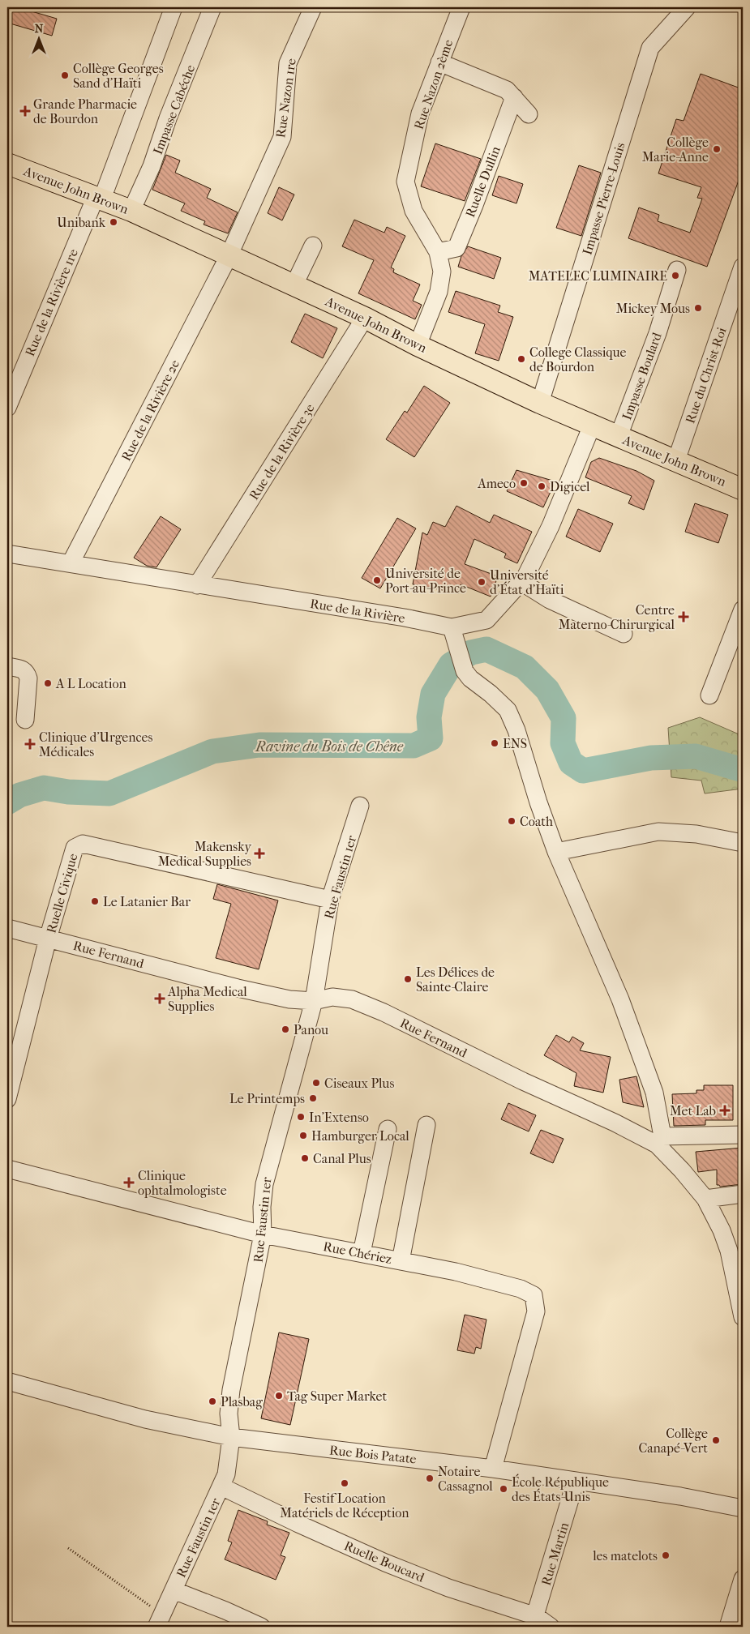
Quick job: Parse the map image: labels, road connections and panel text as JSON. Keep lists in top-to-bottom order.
{
  "streets": {
    "main road": ["Avenue John Brown"],
    "street": [
      "Rue Nazon 2ème",
      "Rue Nazon 1re",
      "Impasse Cabéche",
      "Ruelle Dullin",
      "Impasse Pierre-Louis",
      "Rue de la Rivière 1re",
      "Rue du Christ-Roi",
      "Impasse Boulard",
      "Rue de la Rivière 2e",
      "Rue de la Rivière 3e",
      "Rue de la Rivière",
      "Rue Faustin 1er",
      "Ruelle Civique",
      "Rue Fernand",
      "Rue Chériez",
      "Rue Bois Patate",
      "Rue Martin",
      "Ruelle Boucard"
    ]
  },
  "crossings": [
    ["Rue Nazon 2ème", "Ruelle Dullin"],
    ["Rue Nazon 2ème", "Avenue John Brown"],
    ["Rue Nazon 1re", "Avenue John Brown"],
    ["Rue Nazon 1re", "Rue de la Rivière 2e"],
    ["Impasse Cabéche", "Avenue John Brown"],
    ["Avenue John Brown", "Impasse Pierre-Louis"],
    ["Avenue John Brown", "Rue de la Rivière 1re"],
    ["Avenue John Brown", "Rue du Christ-Roi"],
    ["Avenue John Brown", "Impasse Boulard"],
    ["Avenue John Brown", "Rue de la Rivière 2e"],
    ["Avenue John Brown", "Rue de la Rivière 3e"],
    ["Avenue John Brown", "Rue de la Rivière"],
    ["Rue de la Rivière 2e", "Rue de la Rivière"],
    ["Rue de la Rivière 3e", "Rue de la Rivière"],
    ["Rue Faustin 1er", "Ruelle Civique"],
    ["Rue Faustin 1er", "Rue Fernand"],
    ["Rue Faustin 1er", "Rue Chériez"],
    ["Rue Faustin 1er", "Rue Bois Patate"],
    ["Rue Faustin 1er", "Ruelle Boucard"],
    ["Ruelle Civique", "Rue Fernand"],
    ["Rue Chériez", "Rue Bois Patate"],
    ["Rue Bois Patate", "Rue Martin"],
    ["Rue Martin", "Ruelle Boucard"]
  ],
  "water": ["Ravine du Bois de Chêne"],
  "places": {
    "other": [
      "Collège Georges Sand d'Haïti",
      "Collège Marie-Anne",
      "Unibank",
      "MATELEC LUMINAIRE",
      "Mickey Mous",
      "College Classique de Bourdon",
      "Ameco",
      "Digicel",
      "Université de Port-au-Prince",
      "Université d'État d'Haïti",
      "A L Location",
      "ENS",
      "Coath",
      "Le Latanier Bar",
      "Les Délices de Sainte-Claire",
      "Panou",
      "Ciseaux Plus",
      "Le Printemps",
      "In’Extenso",
      "Hamburger Local",
      "Canal Plus",
      "Tag Super Market",
      "Plasbag",
      "Collège Canapé-Vert",
      "Notaire Cassagnol",
      "Festif Location Matériels de Réception",
      "École République des États-Unis",
      "les matelots"
    ],
    "health": [
      "Grande Pharmacie de Bourdon",
      "Centre Materno-Chirurgical",
      "Clinique d’Urgences Médicales",
      "Makensky Medical Supplies",
      "Alpha Medical Supplies",
      "Met Lab",
      "Clinique ophtalmologiste"
    ]
  },
  "north": "top"
}
